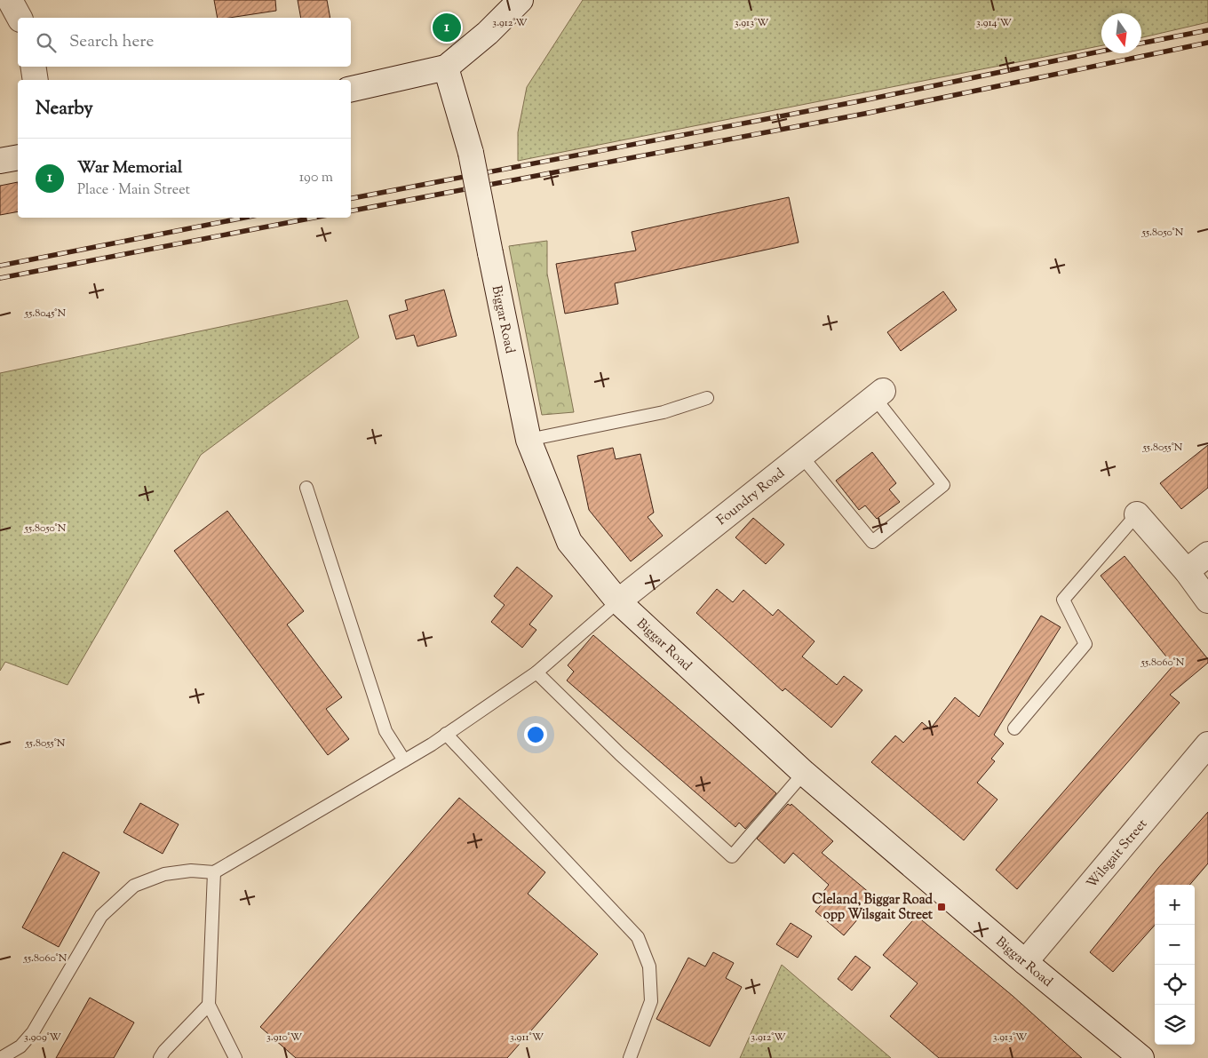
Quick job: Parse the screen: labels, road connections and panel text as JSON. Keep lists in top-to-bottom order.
{
  "streets": {
    "street": ["Biggar Road", "Foundry Road", "Wilsgait Street"]
  },
  "crossings": [
    ["Biggar Road", "Foundry Road"],
    ["Biggar Road", "Wilsgait Street"]
  ],
  "places": {
    "transit": ["Cleland, Biggar Road opp Wilsgait Street"]
  },
  "north": "bottom",
  "page": {
    "pins": "1",
    "search": "Search here",
    "heading": "Nearby",
    "list": [
      {
        "mark": "1",
        "name": "War Memorial",
        "note": "Place · Main Street",
        "value": "190 m"
      }
    ],
    "map_buttons": ["+", "−"]
  },
  "coordinates": [
    "3.912°W",
    "3.913°W",
    "3.914°W",
    "55.8050°N",
    "55.8045°N",
    "55.8055°N",
    "55.8060°N",
    "3.909°W",
    "3.910°W",
    "3.911°W"
  ]
}
